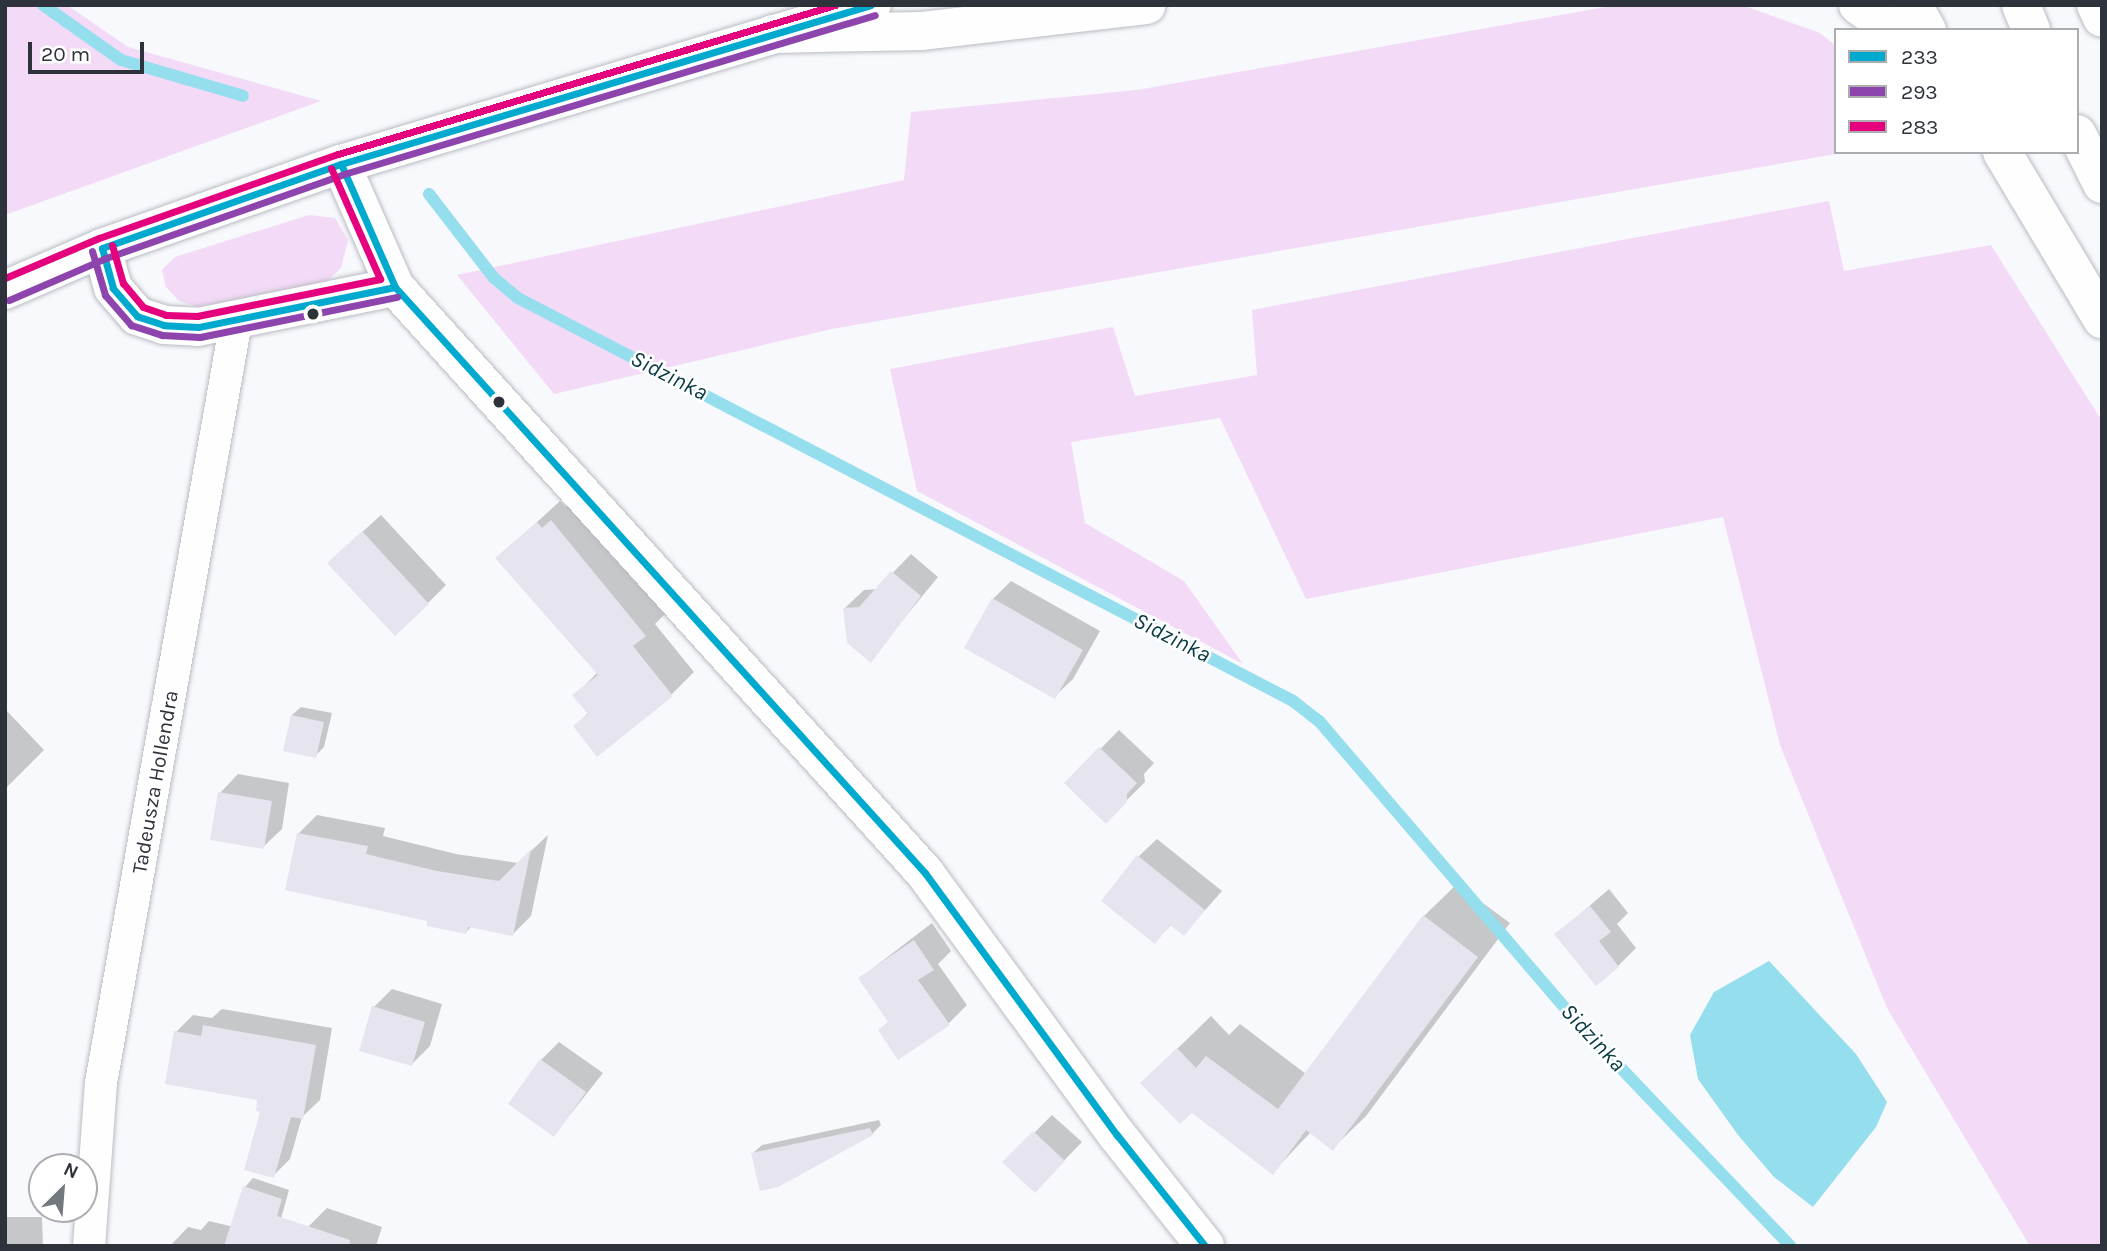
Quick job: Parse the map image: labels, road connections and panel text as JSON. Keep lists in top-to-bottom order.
{
  "streets": {
    "street": ["Tadeusza Hollendra"]
  },
  "water": ["Sidzinka"],
  "lines": ["transit line 233", "transit line 283", "transit line 293"],
  "legend": ["233", "293", "283"],
  "scale_bar": "20 m",
  "north": "top right"
}
